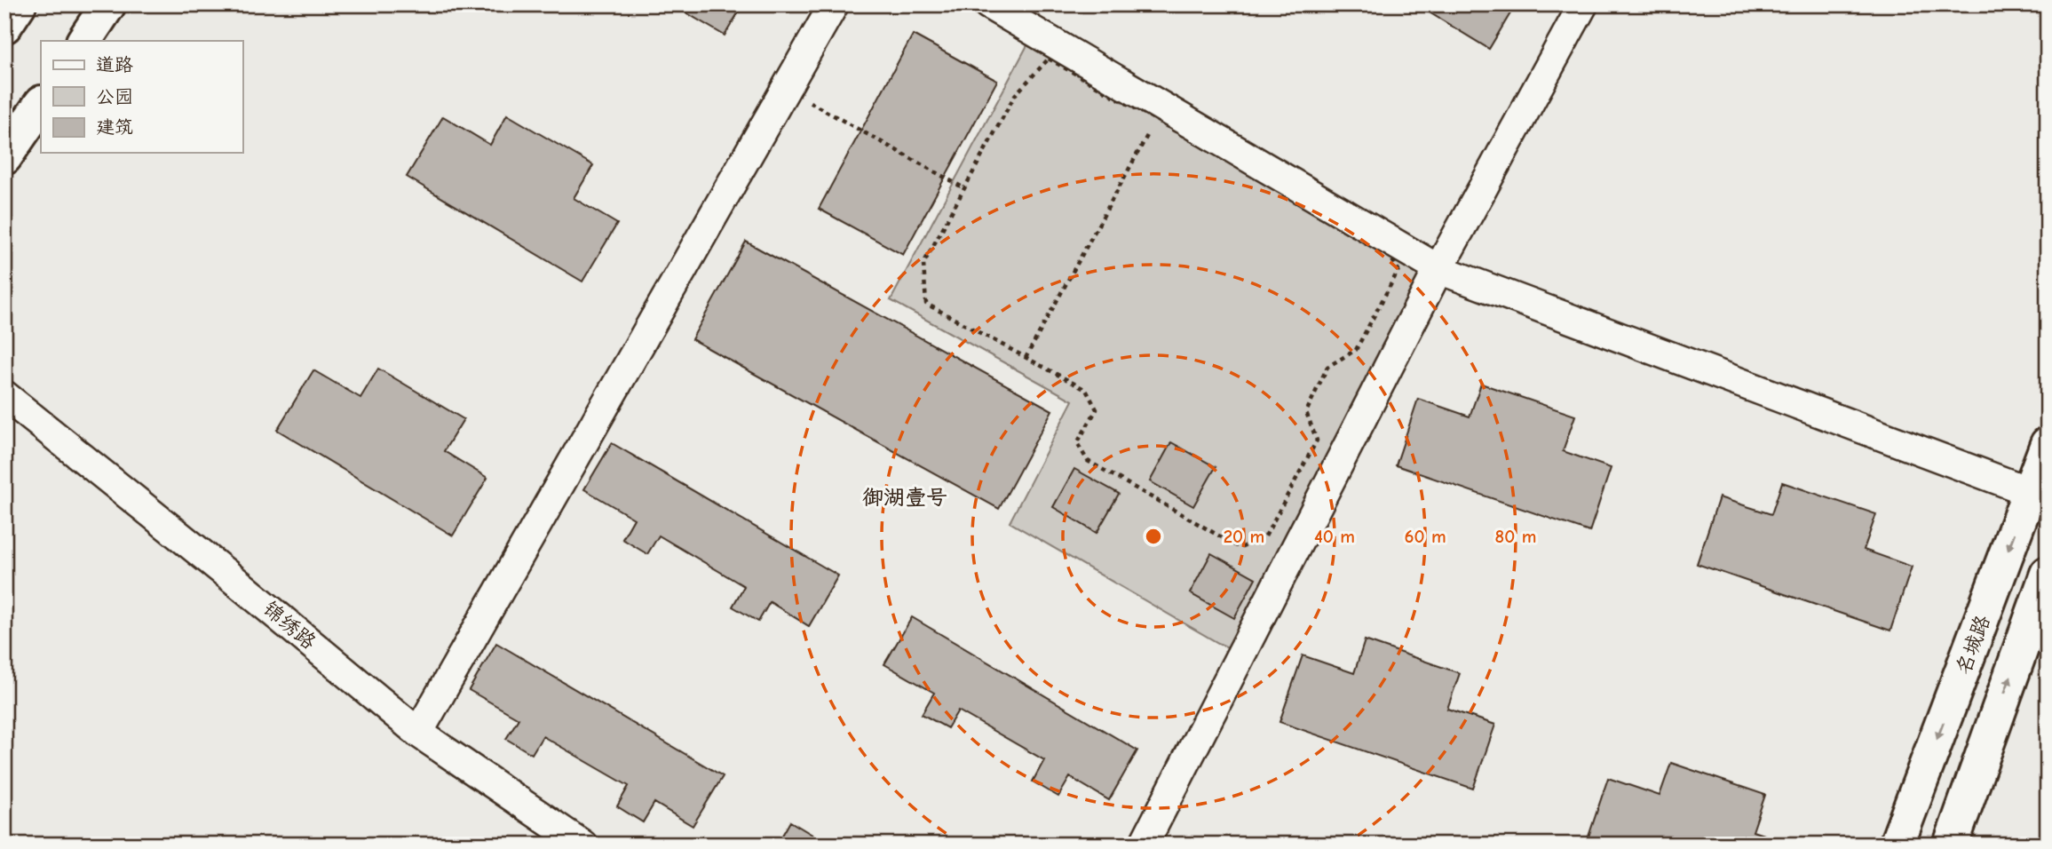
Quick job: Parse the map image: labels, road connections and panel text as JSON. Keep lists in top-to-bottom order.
{
  "streets": {
    "main road": ["名城路"],
    "street": ["锦绣路"]
  },
  "districts": ["御湖壹号"],
  "legend": ["道路", "公园", "建筑"],
  "rings": [
    "20 m",
    "40 m",
    "60 m",
    "80 m"
  ]
}
